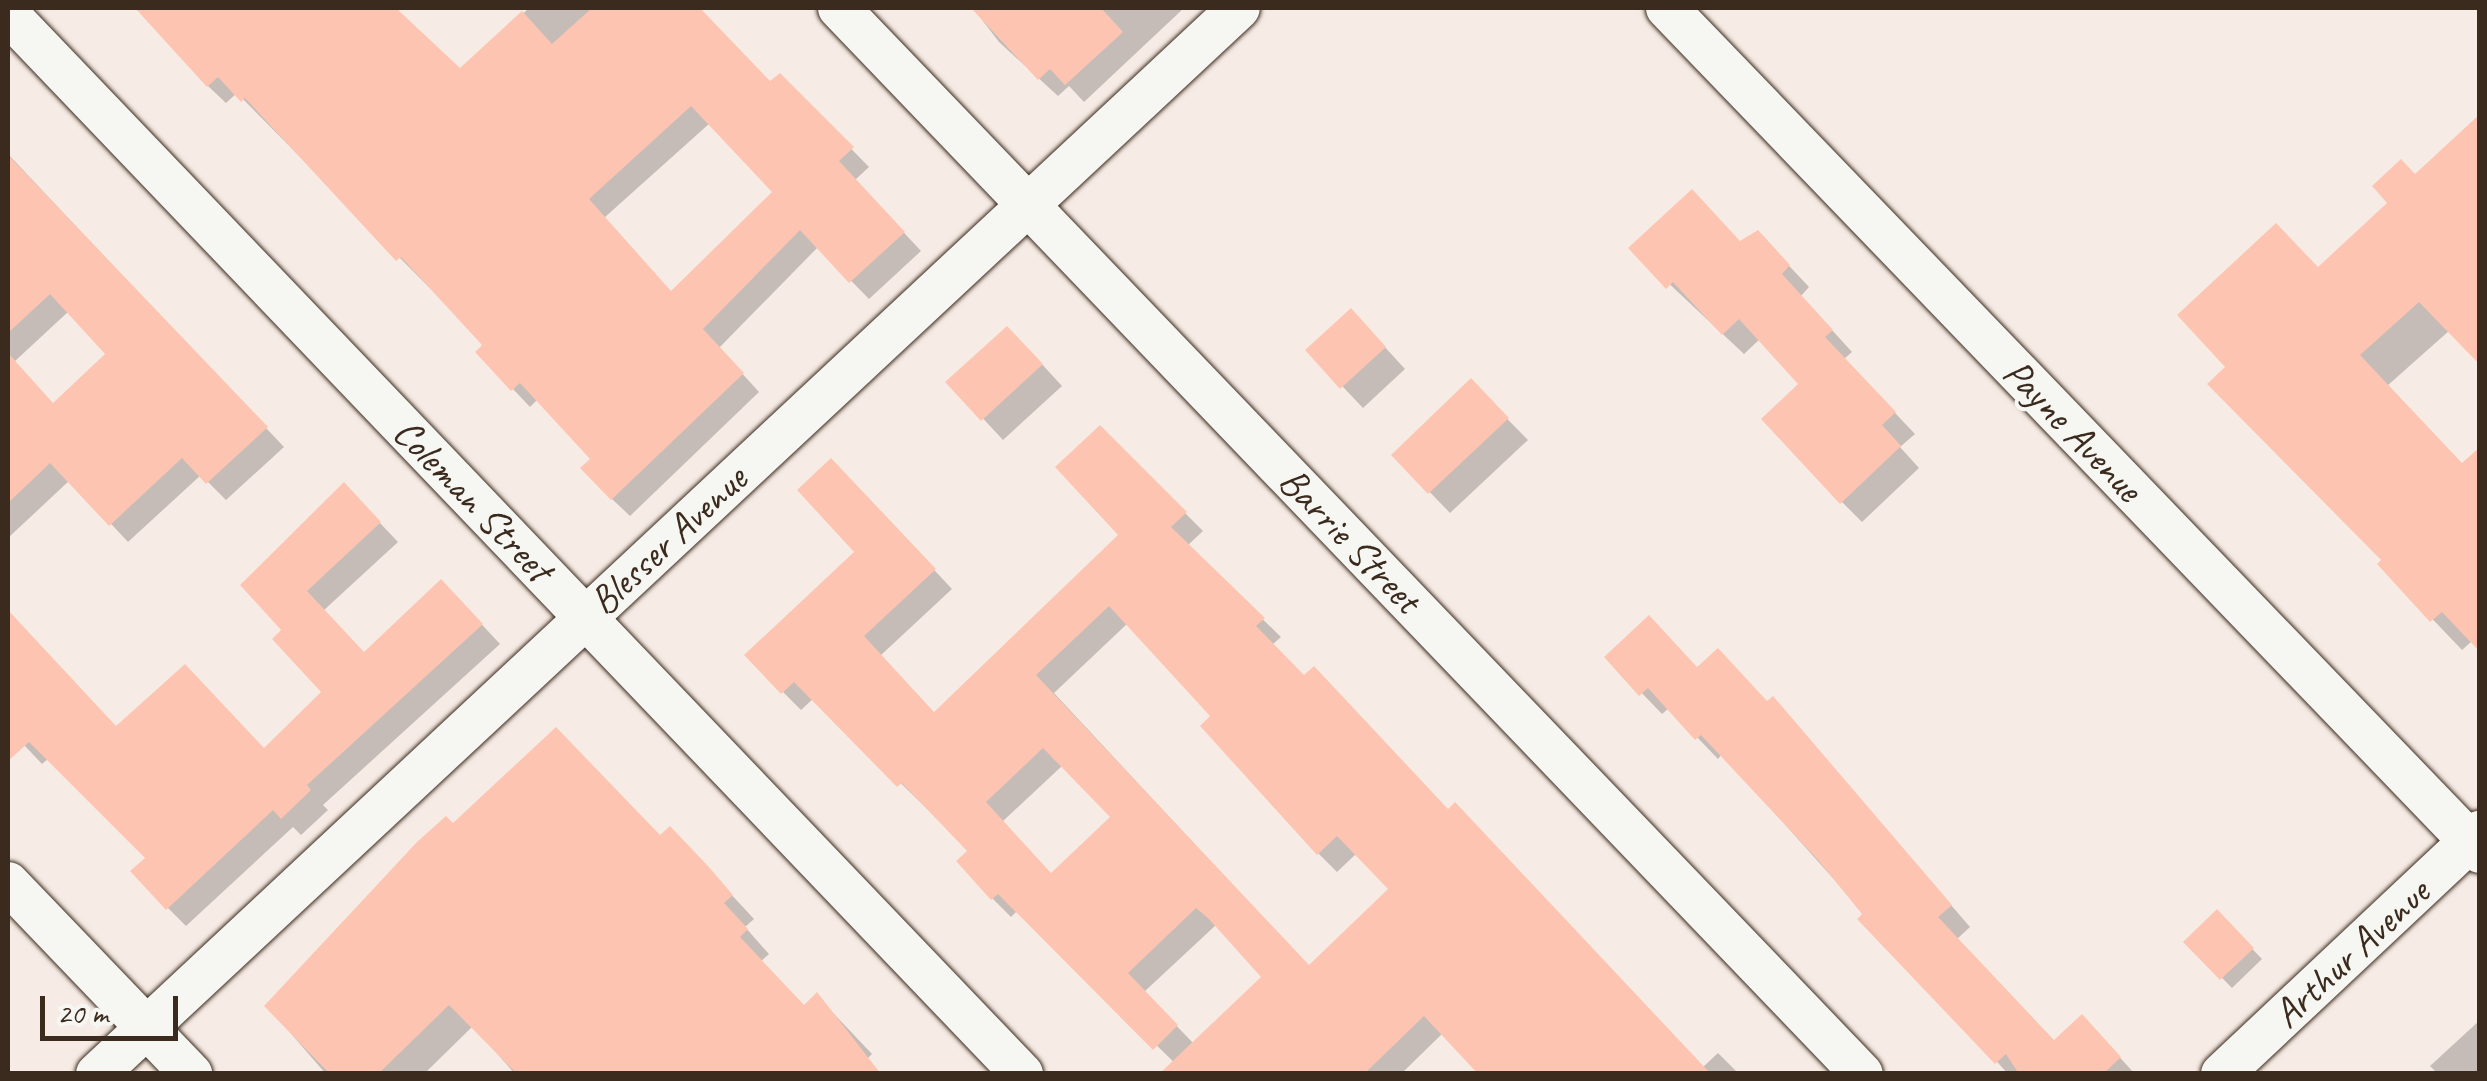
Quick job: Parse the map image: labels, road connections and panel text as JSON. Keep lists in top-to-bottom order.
{
  "streets": {
    "street": [
      "Payne Avenue",
      "Coleman Street",
      "Blesser Avenue",
      "Barrie Street",
      "Arthur Avenue"
    ]
  },
  "crossings": [
    ["Payne Avenue", "Arthur Avenue"],
    ["Coleman Street", "Blesser Avenue"],
    ["Blesser Avenue", "Barrie Street"]
  ],
  "scale_bar": "20 m"
}
